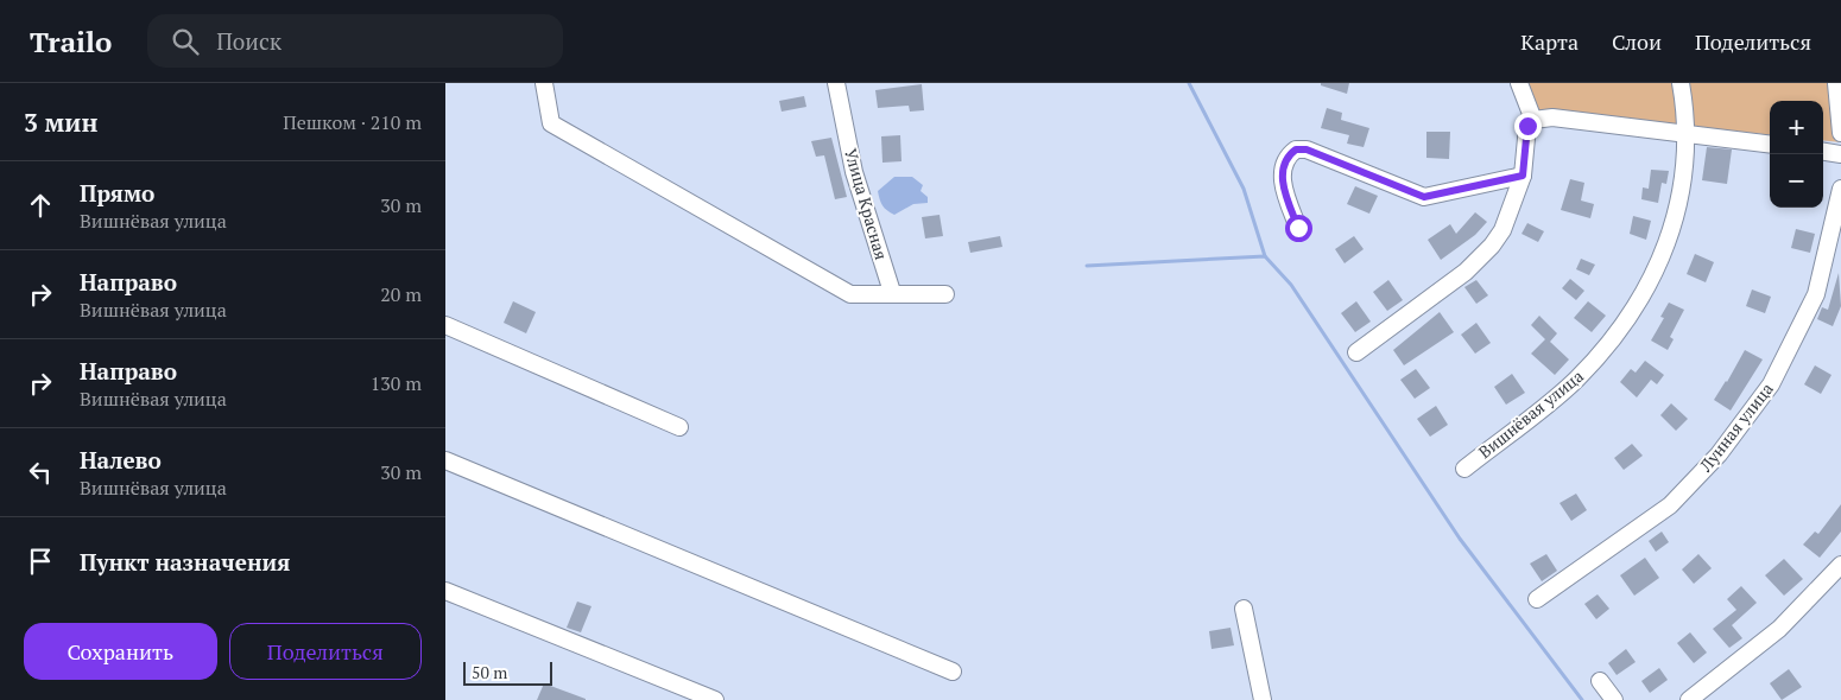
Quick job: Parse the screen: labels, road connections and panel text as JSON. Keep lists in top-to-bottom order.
{
  "streets": {
    "street": ["Улица Красная", "Вишнёвая улица", "Лунная улица"]
  },
  "scale_bar": "50 m",
  "page": {
    "header": "Trailo",
    "search": "Поиск",
    "nav": ["Карта", "Слои", "Поделиться"],
    "heading": ["3 мин", "Пешком · 210 m"],
    "map_buttons": ["+", "−"],
    "list": [
      ["Прямо", "Вишнёвая улица", "30 m"],
      ["Направо", "Вишнёвая улица", "20 m"],
      ["Направо", "Вишнёвая улица", "130 m"],
      ["Налево", "Вишнёвая улица", "30 m"],
      "Пункт назначения"
    ],
    "buttons": ["Сохранить", "Поделиться"],
    "scale": "50 m"
  }
}
